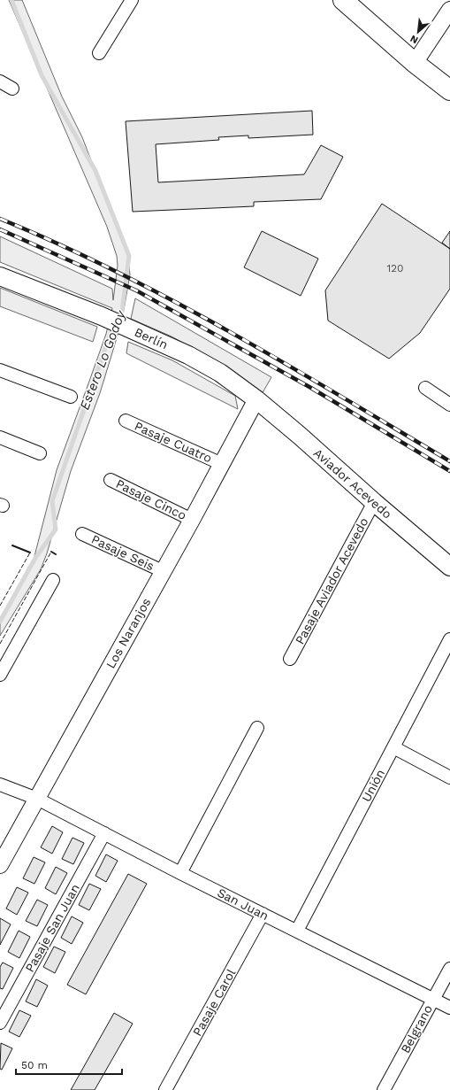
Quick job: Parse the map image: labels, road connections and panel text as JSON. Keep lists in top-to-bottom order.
{
  "streets": {
    "main road": ["Berlín", "Aviador Acevedo"],
    "street": [
      "Pasaje Cuatro",
      "Pasaje Cinco",
      "Pasaje Seis",
      "Pasaje Aviador Acevedo",
      "Los Naranjos",
      "Unión",
      "San Juan",
      "Pasaje San Juan",
      "Pasaje Carol",
      "Belgrano"
    ]
  },
  "crossings": [
    ["Berlín", "Aviador Acevedo"],
    ["Berlín", "Los Naranjos"],
    ["Pasaje Cuatro", "Los Naranjos"],
    ["Aviador Acevedo", "Pasaje Aviador Acevedo"],
    ["Aviador Acevedo", "Los Naranjos"],
    ["Pasaje Cinco", "Los Naranjos"],
    ["Pasaje Seis", "Los Naranjos"],
    ["Los Naranjos", "San Juan"],
    ["Unión", "San Juan"],
    ["San Juan", "Pasaje San Juan"],
    ["San Juan", "Pasaje Carol"],
    ["San Juan", "Belgrano"]
  ],
  "water": ["Estero Lo Godoy"],
  "house_numbers": ["120"],
  "scale_bar": "50 m",
  "north": "bottom left"
}
